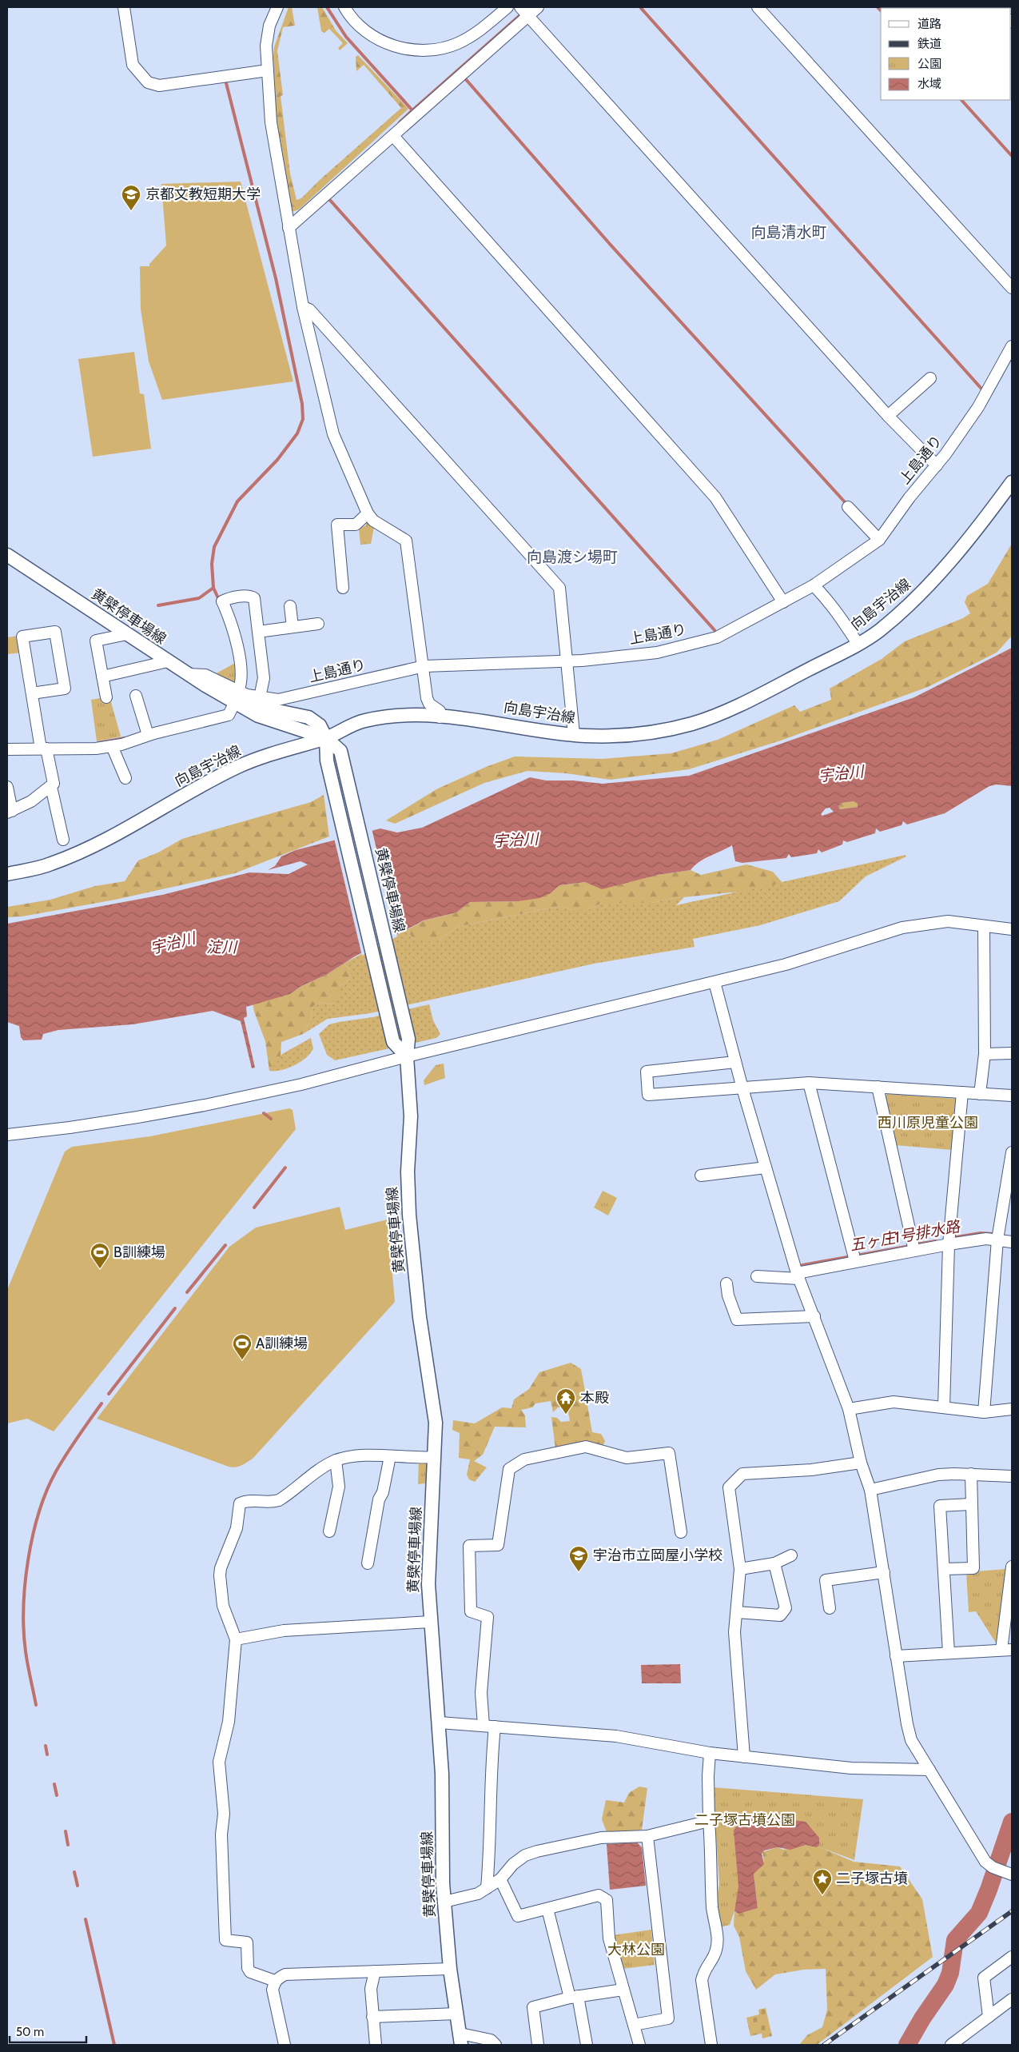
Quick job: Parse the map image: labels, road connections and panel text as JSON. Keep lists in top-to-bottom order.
{
  "streets": {
    "main road": ["向島宇治線", "黄檗停車場線"],
    "street": ["上島通り"]
  },
  "crossings": [
    ["上島通り", "黄檗停車場線"],
    ["向島宇治線", "黄檗停車場線"]
  ],
  "districts": ["向島清水町", "向島渡シ場町"],
  "water": ["宇治川", "淀川", "五ヶ庄1号排水路"],
  "parks": ["西川原児童公園", "二子塚古墳公園", "大林公園"],
  "places": {
    "school or university": ["京都文教短期大学", "宇治市立岡屋小学校"],
    "sports": ["B訓練場", "A訓練場"],
    "temple": ["本殿"],
    "place": ["二子塚古墳"]
  },
  "legend": [
    "道路",
    "鉄道",
    "公園",
    "水域"
  ],
  "scale_bar": "50 m"
}
